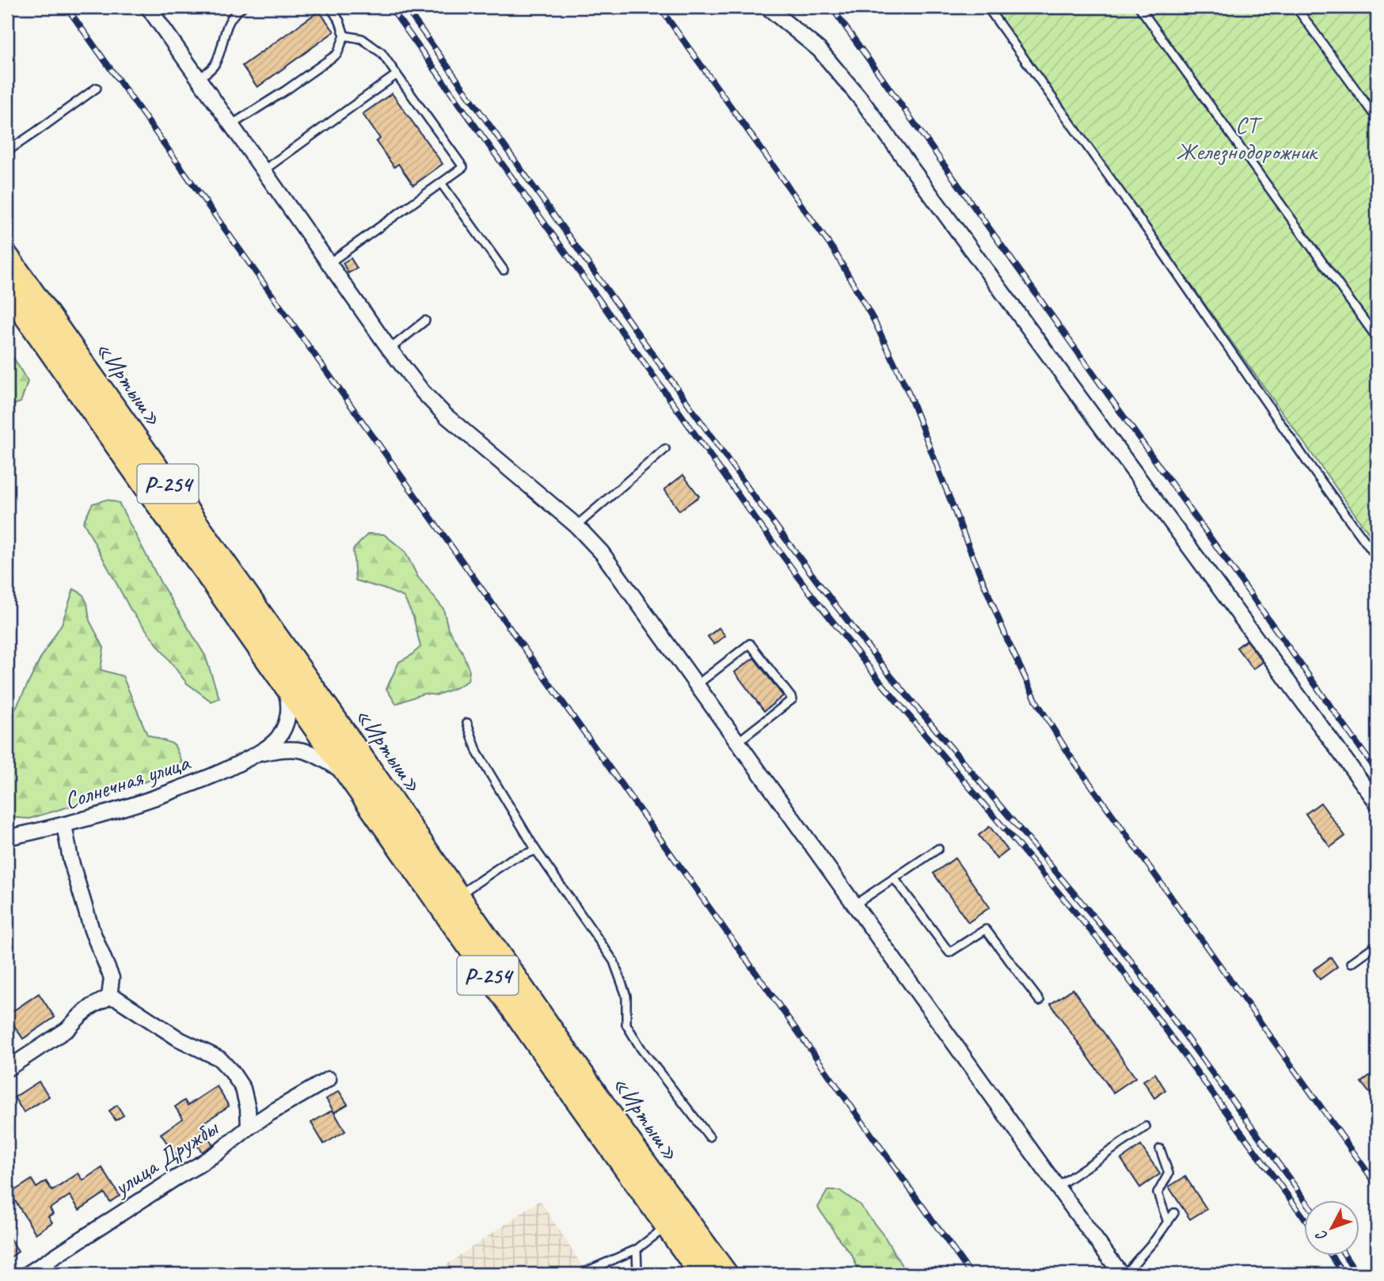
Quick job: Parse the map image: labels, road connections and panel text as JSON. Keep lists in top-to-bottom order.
{
  "streets": {
    "main road": ["«Иртыш»", "Р-254"],
    "street": ["Солнечная улица", "улица Дружбы"]
  },
  "parks": ["СТ Железнодорожник"],
  "north": "bottom left"
}
